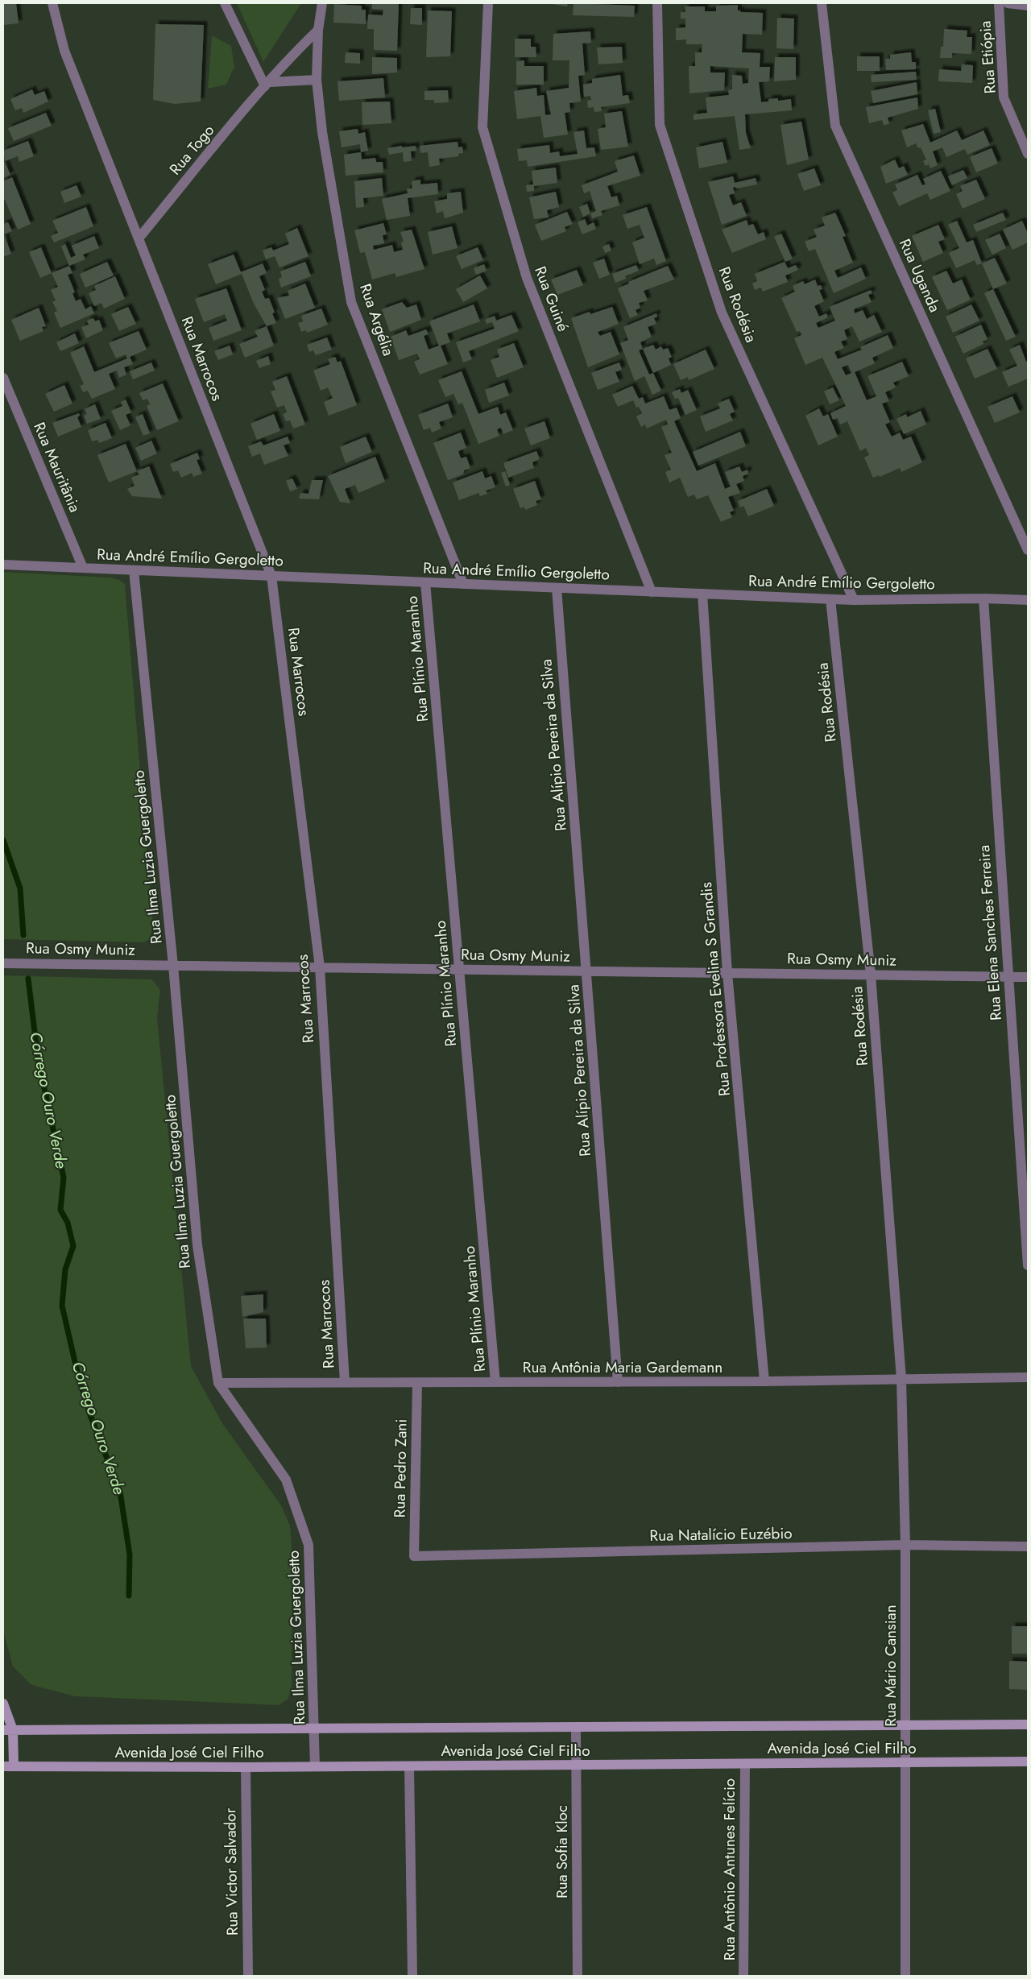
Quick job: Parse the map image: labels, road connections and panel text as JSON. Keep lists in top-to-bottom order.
{
  "streets": {
    "street": [
      "Rua Etiópia",
      "Rua Togo",
      "Rua Uganda",
      "Rua Guiné",
      "Rua Rodésia",
      "Rua Argélia",
      "Rua Marrocos",
      "Rua Mauritânia",
      "Rua André Emílio Gergoletto",
      "Rua Plínio Maranho",
      "Rua Alípio Pereira da Silva",
      "Rua Ilma Luzia Guergoletto",
      "Rua Elena Sanches Ferreira",
      "Rua Osmy Muniz",
      "Rua Professora Evelina S Grandis",
      "Rua Antônia Maria Gardemann",
      "Rua Pedro Zani",
      "Rua Natalício Euzébio",
      "Rua Mário Cansian",
      "Avenida José Ciel Filho",
      "Rua Sofia Kloc",
      "Rua Antônio Antunes Felício",
      "Rua Victor Salvador"
    ]
  },
  "crossings": [
    ["Rua Togo", "Rua Argélia"],
    ["Rua Togo", "Rua Marrocos"],
    ["Rua Guiné", "Rua André Emílio Gergoletto"],
    ["Rua Rodésia", "Rua André Emílio Gergoletto"],
    ["Rua Rodésia", "Rua Osmy Muniz"],
    ["Rua Rodésia", "Rua Antônia Maria Gardemann"],
    ["Rua Rodésia", "Rua Mário Cansian"],
    ["Rua Argélia", "Rua André Emílio Gergoletto"],
    ["Rua Marrocos", "Rua André Emílio Gergoletto"],
    ["Rua Marrocos", "Rua Osmy Muniz"],
    ["Rua Marrocos", "Rua Antônia Maria Gardemann"],
    ["Rua Mauritânia", "Rua André Emílio Gergoletto"],
    ["Rua André Emílio Gergoletto", "Rua Plínio Maranho"],
    ["Rua André Emílio Gergoletto", "Rua Alípio Pereira da Silva"],
    ["Rua André Emílio Gergoletto", "Rua Ilma Luzia Guergoletto"],
    ["Rua André Emílio Gergoletto", "Rua Elena Sanches Ferreira"],
    ["Rua André Emílio Gergoletto", "Rua Professora Evelina S Grandis"],
    ["Rua Plínio Maranho", "Rua Osmy Muniz"],
    ["Rua Plínio Maranho", "Rua Antônia Maria Gardemann"],
    ["Rua Alípio Pereira da Silva", "Rua Osmy Muniz"],
    ["Rua Alípio Pereira da Silva", "Rua Antônia Maria Gardemann"],
    ["Rua Ilma Luzia Guergoletto", "Rua Osmy Muniz"],
    ["Rua Ilma Luzia Guergoletto", "Rua Antônia Maria Gardemann"],
    ["Rua Ilma Luzia Guergoletto", "Avenida José Ciel Filho"],
    ["Rua Elena Sanches Ferreira", "Rua Osmy Muniz"],
    ["Rua Osmy Muniz", "Rua Professora Evelina S Grandis"],
    ["Rua Professora Evelina S Grandis", "Rua Antônia Maria Gardemann"],
    ["Rua Antônia Maria Gardemann", "Rua Pedro Zani"],
    ["Rua Antônia Maria Gardemann", "Rua Mário Cansian"],
    ["Rua Pedro Zani", "Rua Natalício Euzébio"],
    ["Rua Natalício Euzébio", "Rua Mário Cansian"],
    ["Rua Mário Cansian", "Avenida José Ciel Filho"],
    ["Avenida José Ciel Filho", "Rua Sofia Kloc"],
    ["Avenida José Ciel Filho", "Rua Antônio Antunes Felício"],
    ["Avenida José Ciel Filho", "Rua Victor Salvador"]
  ],
  "water": ["Córrego Ouro Verde"]
}
